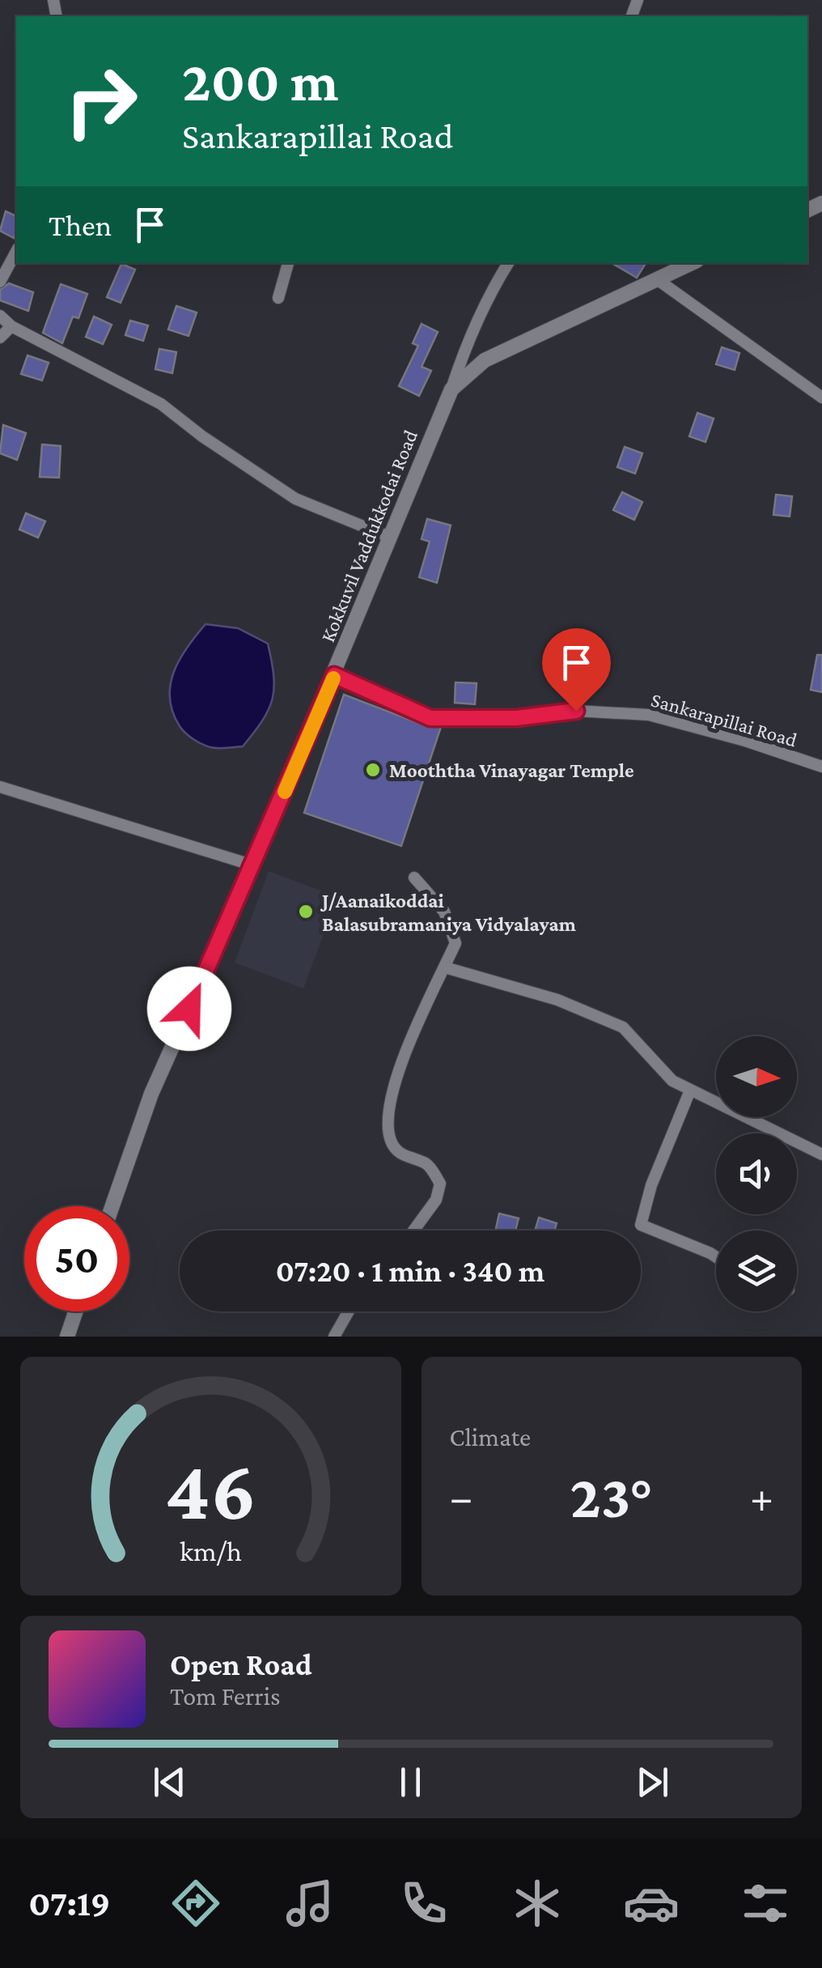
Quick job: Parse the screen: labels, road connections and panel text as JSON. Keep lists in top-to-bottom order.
{
  "streets": {
    "main road": ["Kokkuvil Vaddukkodai Road"],
    "street": ["Sankarapillai Road"]
  },
  "crossings": [
    ["Kokkuvil Vaddukkodai Road", "Sankarapillai Road"]
  ],
  "places": ["Mooththa Vinayagar Temple", "J/Aanaikoddai Balasubramaniya Vidyalayam"],
  "north": "right",
  "page": {
    "turn": ["200 m", "Sankarapillai Road"],
    "then": "Then",
    "limit": "50",
    "trip": "07:20 · 1 min · 340 m",
    "tile": "Climate",
    "heat": ["−", "23°", "+"],
    "song": ["Open Road", "Tom Ferris"],
    "tabs": "07:19",
    "gauge": ["46", "km/h"]
  }
}
